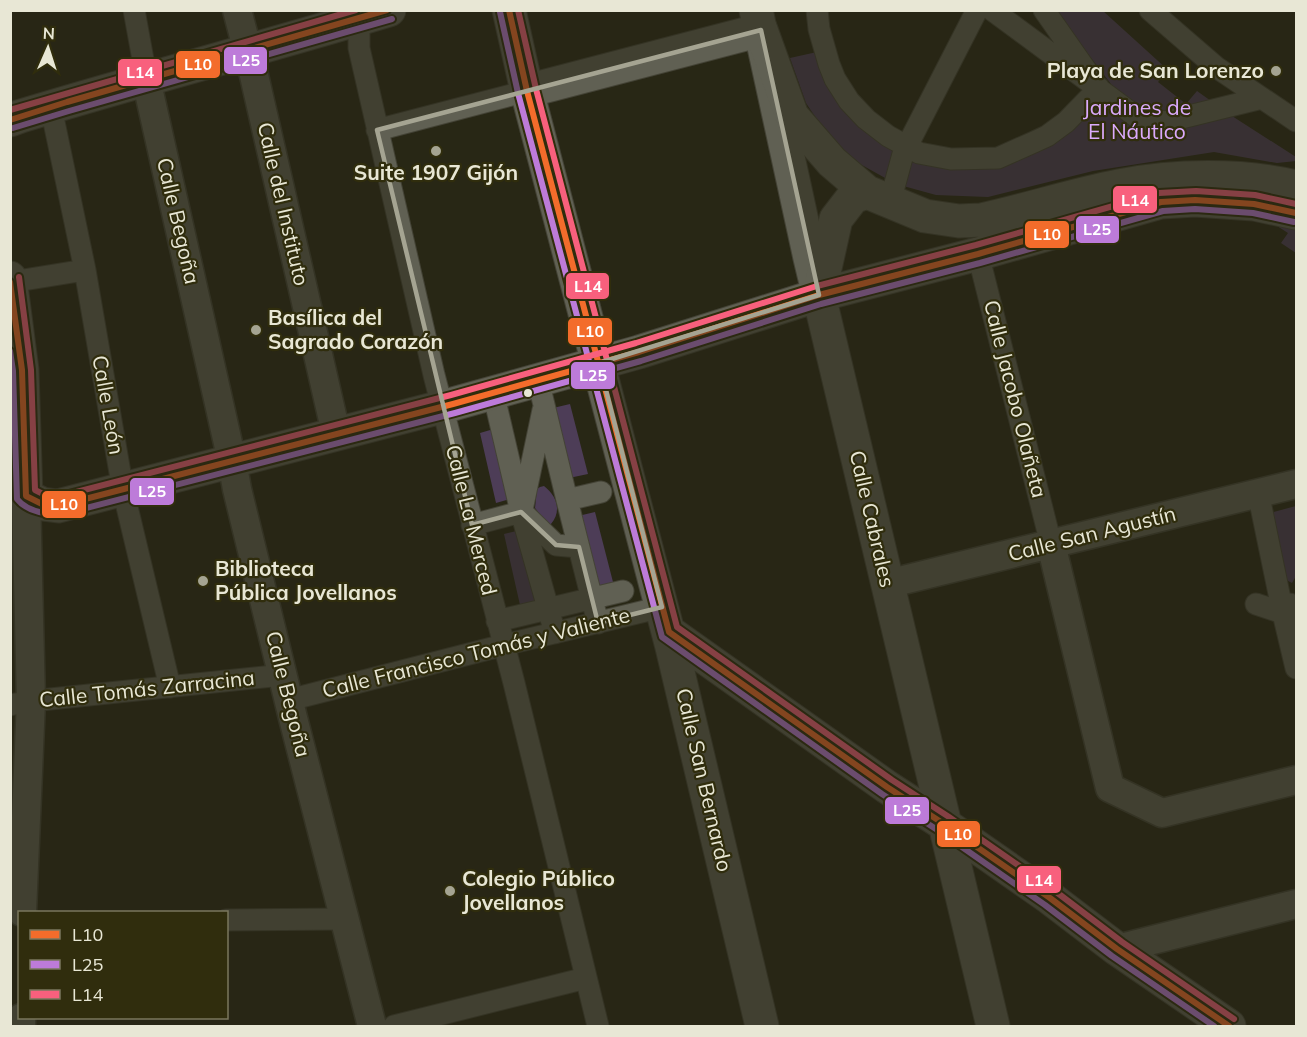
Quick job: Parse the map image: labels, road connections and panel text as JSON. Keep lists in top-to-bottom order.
{
  "streets": {
    "main road": ["Calle Cabrales", "Calle San Bernardo"],
    "street": [
      "Calle del Instituto",
      "Calle Begoña",
      "Calle Jacobo Olañeta",
      "Calle León",
      "Calle La Merced",
      "Calle San Agustín",
      "Calle Francisco Tomás y Valiente",
      "Calle Tomás Zarracina"
    ]
  },
  "crossings": [
    ["Calle Begoña", "Calle Francisco Tomás y Valiente"],
    ["Calle Begoña", "Calle Tomás Zarracina"],
    ["Calle Jacobo Olañeta", "Calle San Agustín"],
    ["Calle León", "Calle Tomás Zarracina"],
    ["Calle Cabrales", "Calle San Agustín"],
    ["Calle La Merced", "Calle Francisco Tomás y Valiente"],
    ["Calle Francisco Tomás y Valiente", "Calle Tomás Zarracina"],
    ["Calle Francisco Tomás y Valiente", "Calle San Bernardo"]
  ],
  "parks": ["Jardines de El Náutico"],
  "places": [
    "Playa de San Lorenzo",
    "Suite 1907 Gijón",
    "Basílica del Sagrado Corazón",
    "Biblioteca Pública Jovellanos",
    "Colegio Público Jovellanos"
  ],
  "lines": ["transit line L10", "transit line L14", "transit line L25"],
  "legend": ["L10", "L25", "L14"],
  "north": "top"
}
